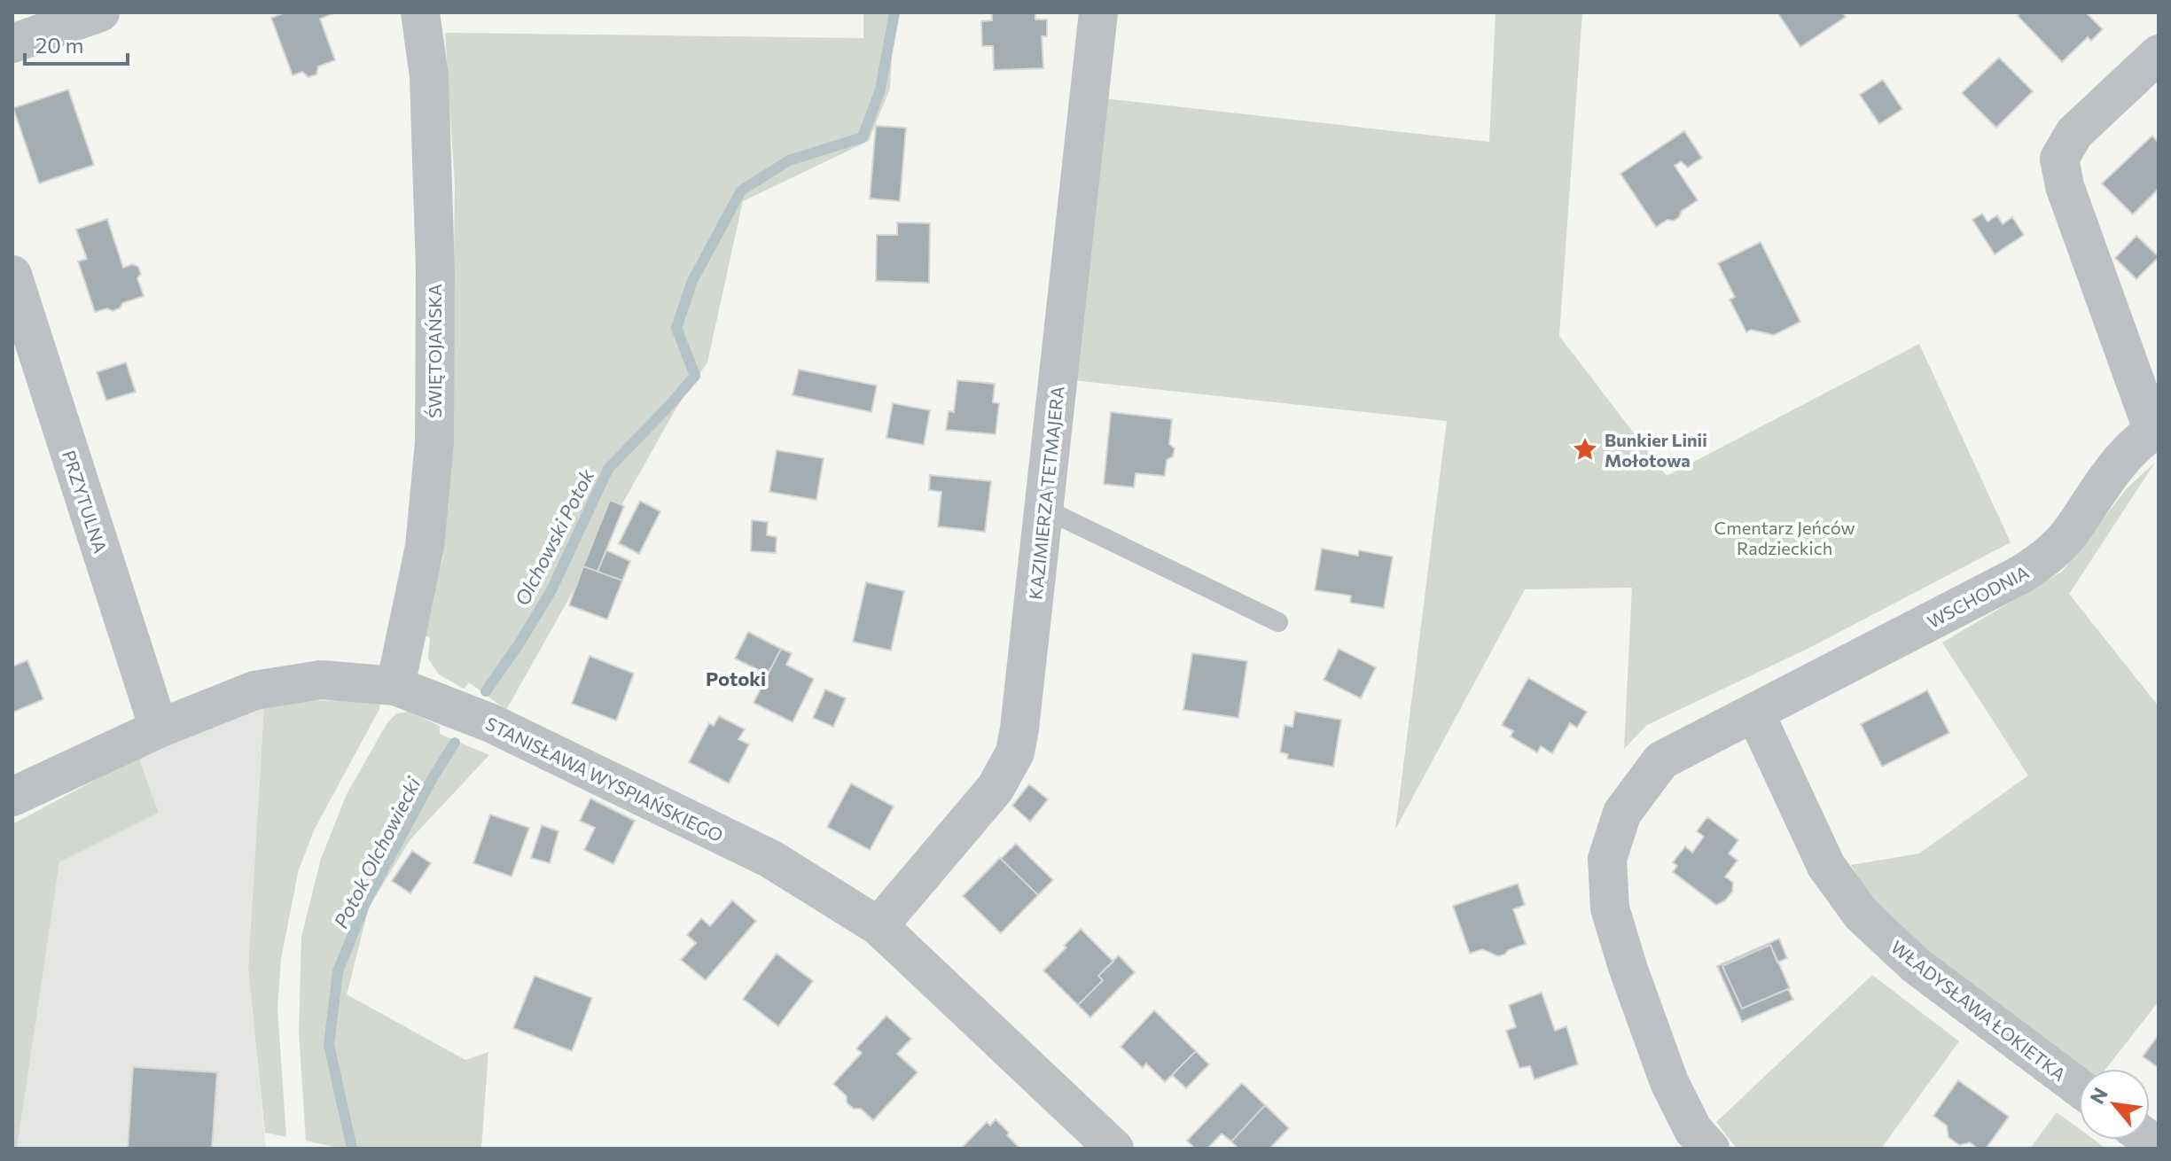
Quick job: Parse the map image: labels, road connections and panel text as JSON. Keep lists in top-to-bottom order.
{
  "streets": {
    "street": [
      "ŚWIĘTOJAŃSKA",
      "KAZIMIERZA TETMAJERA",
      "PRZYTULNA",
      "WSCHODNIA",
      "STANISŁAWA WYSPIAŃSKIEGO",
      "WŁADYSŁAWA ŁOKIETKA"
    ]
  },
  "crossings": [
    ["ŚWIĘTOJAŃSKA", "STANISŁAWA WYSPIAŃSKIEGO"],
    ["KAZIMIERZA TETMAJERA", "STANISŁAWA WYSPIAŃSKIEGO"],
    ["PRZYTULNA", "STANISŁAWA WYSPIAŃSKIEGO"],
    ["WSCHODNIA", "WŁADYSŁAWA ŁOKIETKA"]
  ],
  "districts": ["Potoki"],
  "water": ["Olchowski Potok", "Potok Olchowiecki"],
  "parks": ["Cmentarz Jeńców Radzieckich"],
  "places": {
    "place": ["Bunkier Linii Mołotowa"]
  },
  "scale_bar": "20 m",
  "north": "top left"
}
